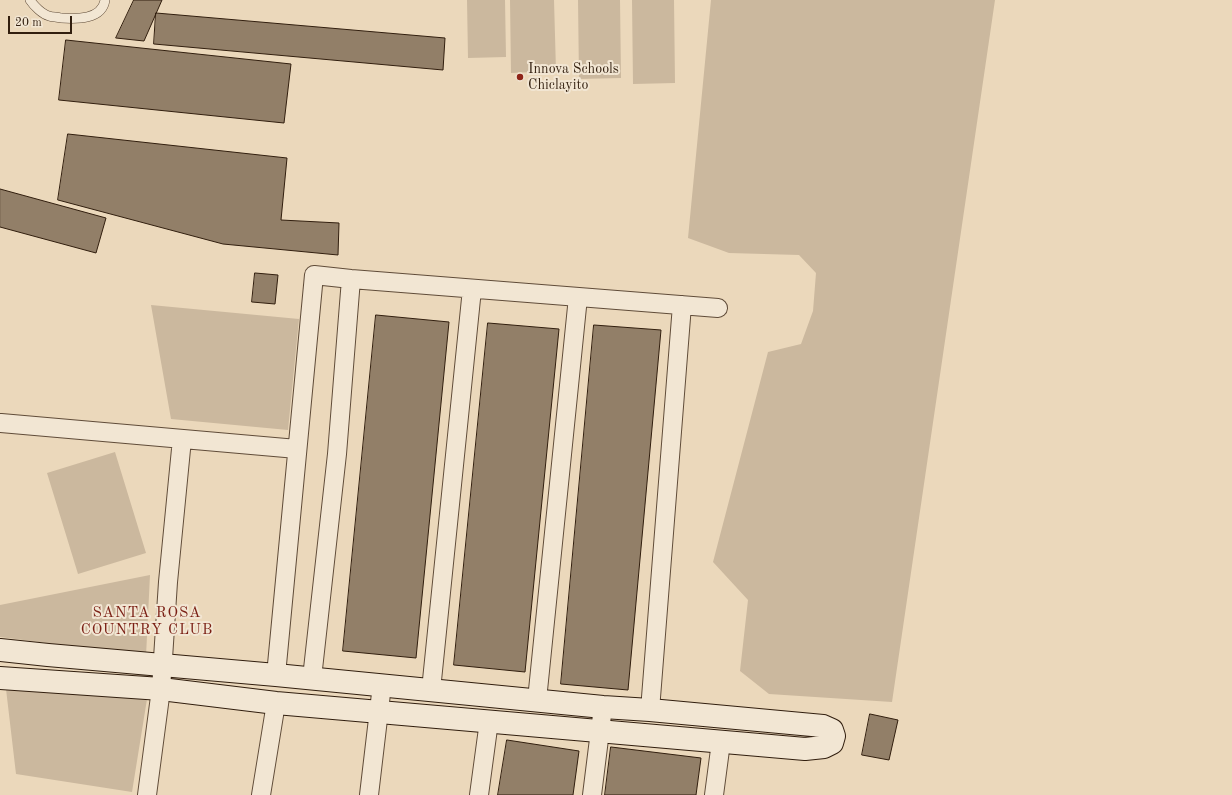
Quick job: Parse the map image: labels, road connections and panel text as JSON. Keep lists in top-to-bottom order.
{
  "districts": ["SANTA ROSA COUNTRY CLUB"],
  "places": ["Innova Schools Chiclayito"],
  "scale_bar": "20 m"
}
